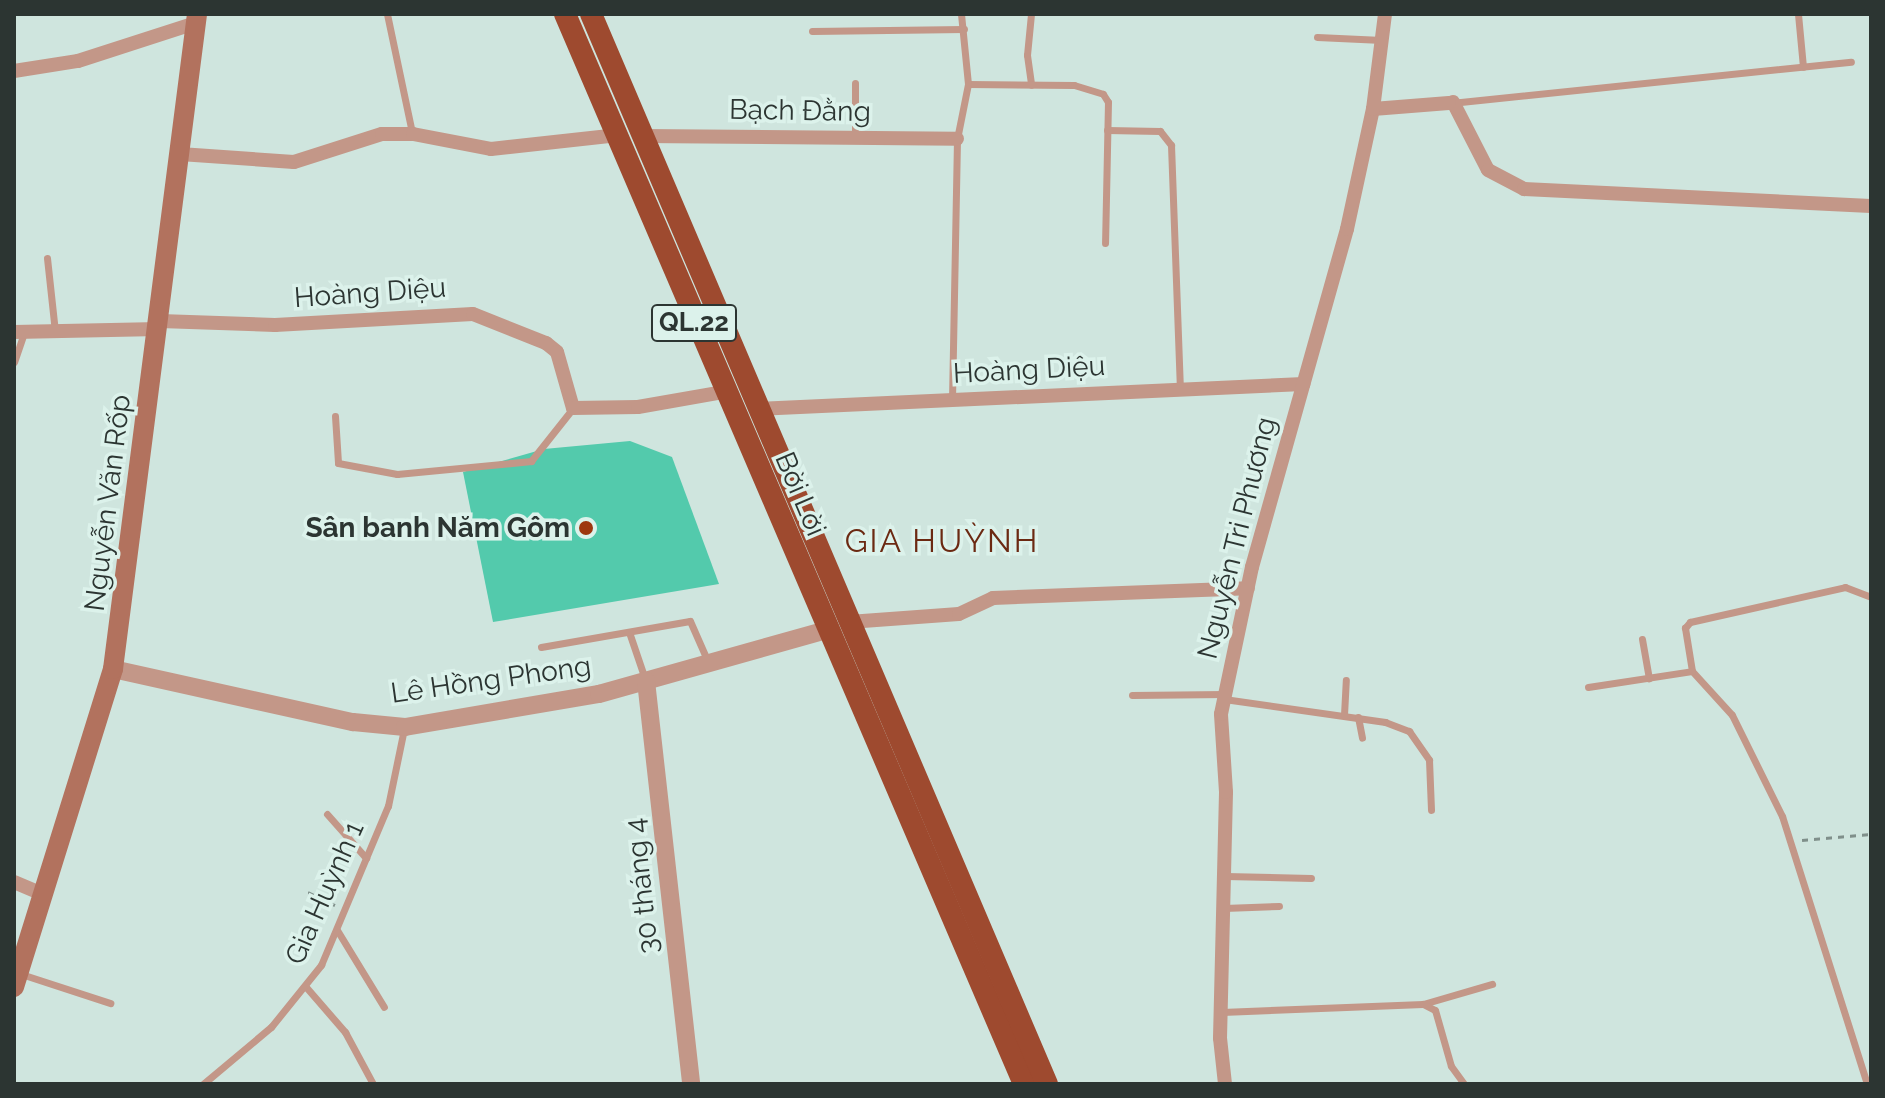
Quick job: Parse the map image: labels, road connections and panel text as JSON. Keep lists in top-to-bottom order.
{
  "streets": {
    "highway": ["QL.22", "Bời Lời"],
    "main road": ["Nguyễn Văn Rốp"],
    "street": [
      "Bạch Đằng",
      "Hoàng Diệu",
      "Nguyễn Tri Phương",
      "Lê Hồng Phong",
      "30 tháng 4"
    ],
    "lane": ["Gia Huỳnh 1"]
  },
  "crossings": [
    ["Bạch Đằng", "Bời Lời"],
    ["Hoàng Diệu", "Bời Lời"],
    ["Hoàng Diệu", "Nguyễn Văn Rốp"],
    ["Hoàng Diệu", "Nguyễn Tri Phương"],
    ["Bời Lời", "Lê Hồng Phong"],
    ["Nguyễn Văn Rốp", "Lê Hồng Phong"],
    ["Lê Hồng Phong", "30 tháng 4"],
    ["Lê Hồng Phong", "Gia Huỳnh 1"]
  ],
  "districts": ["GIA HUỲNH"],
  "places": ["Sân banh Năm Gôm"]
}
